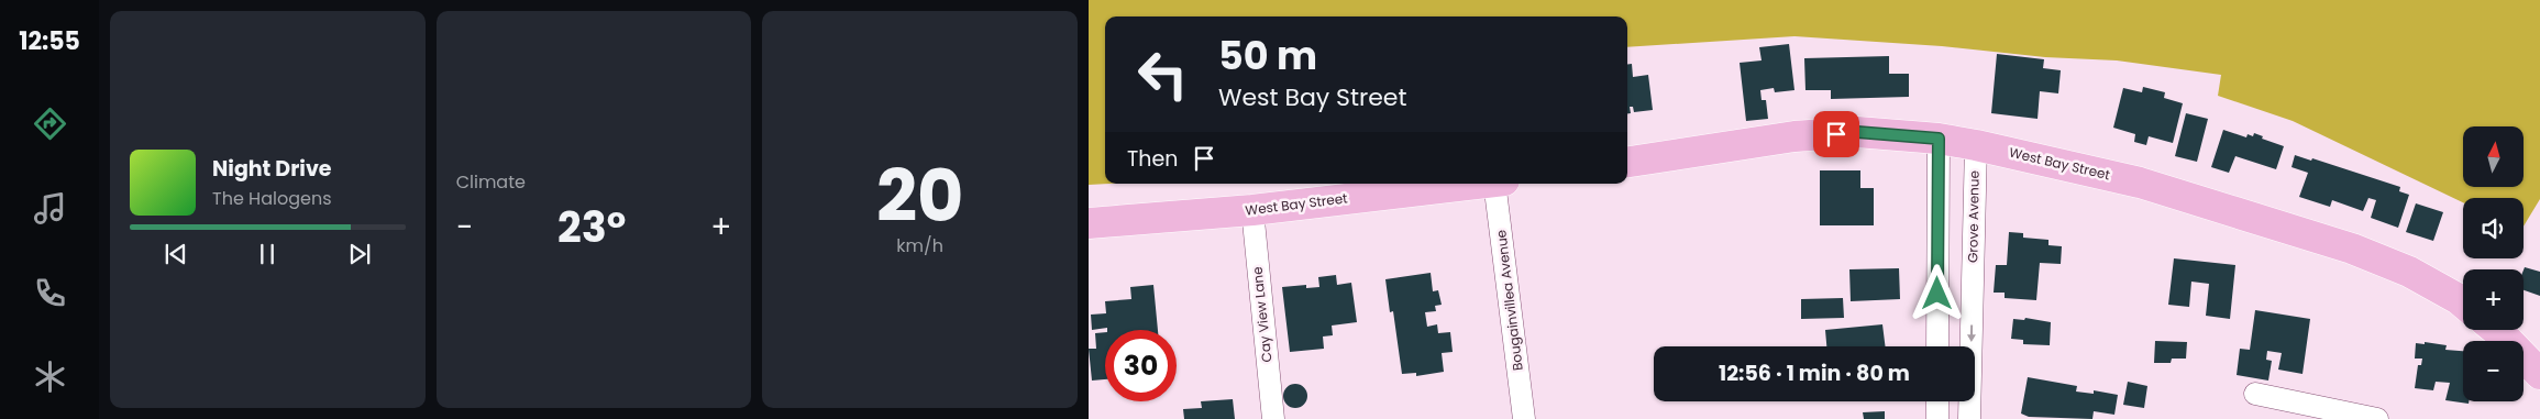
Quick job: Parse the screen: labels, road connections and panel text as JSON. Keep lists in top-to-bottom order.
{
  "streets": {
    "main road": ["West Bay Street"],
    "street": ["Grove Avenue", "Bougainvillea Avenue", "Cay View Lane"]
  },
  "crossings": [
    ["West Bay Street", "Grove Avenue"],
    ["West Bay Street", "Cay View Lane"]
  ],
  "north": "top",
  "page": {
    "tabs": "12:55",
    "tile": [
      "Climate",
      ["20", "km/h"]
    ],
    "turn": ["50 m", "West Bay Street"],
    "map_buttons": ["+", "−"],
    "then": "Then",
    "song": ["Night Drive", "The Halogens"],
    "heat": ["−", "23°", "+"],
    "limit": "30",
    "trip": "12:56 · 1 min · 80 m"
  }
}
